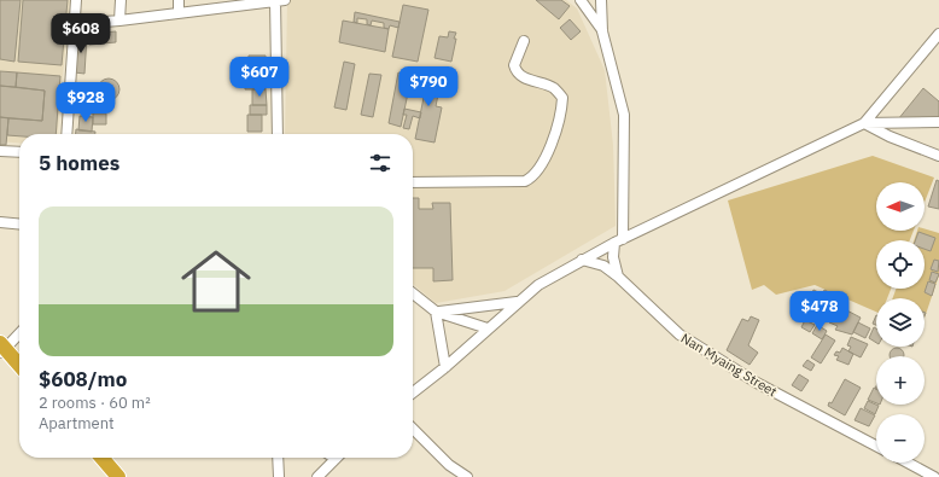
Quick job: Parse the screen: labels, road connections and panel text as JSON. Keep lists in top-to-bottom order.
{
  "streets": {
    "street": ["Nan Myaing Street"]
  },
  "north": "left",
  "page": {
    "price": [
      "$608",
      "$607",
      "$790",
      "$928",
      "$478"
    ],
    "heading": "5 homes",
    "map_buttons": ["+", "−"],
    "list": [
      {
        "name": "$608/mo",
        "note": "2 rooms · 60 m² · Apartment"
      }
    ]
  }
}
